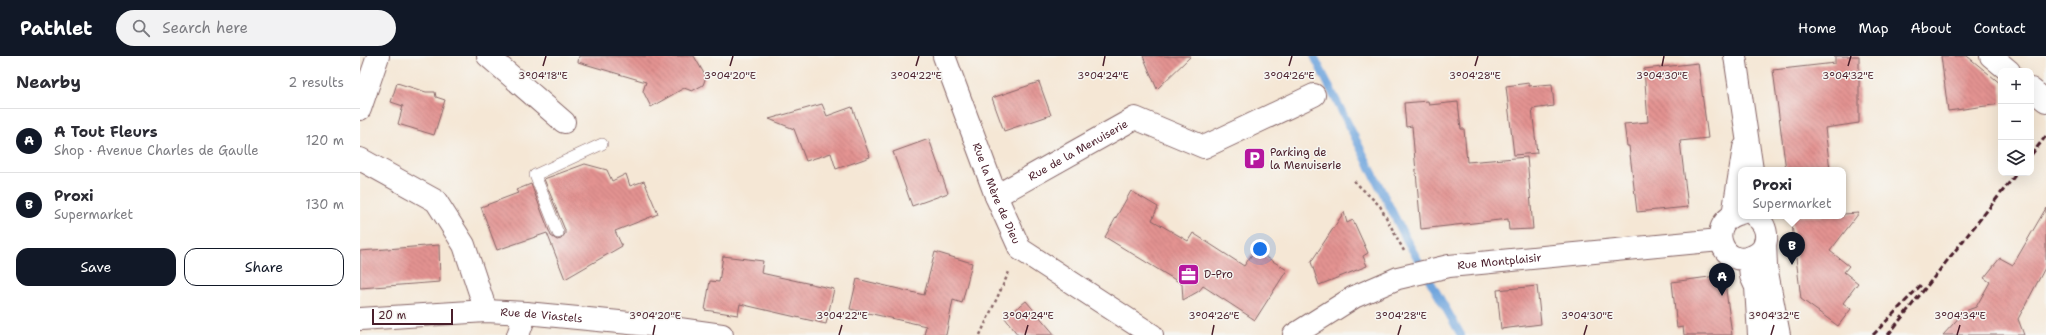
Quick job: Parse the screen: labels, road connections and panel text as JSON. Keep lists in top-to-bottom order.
{
  "streets": {
    "street": [
      "Rue de la Menuiserie",
      "Rue la Mère de Dieu",
      "Rue Montplaisir",
      "Rue de Viastels"
    ]
  },
  "crossings": [
    ["Rue de la Menuiserie", "Rue la Mère de Dieu"]
  ],
  "places": {
    "parking": ["Parking de la Menuiserie"],
    "office": ["D-Pro"]
  },
  "scale_bar": "20 m",
  "page": {
    "header": "Pathlet",
    "search": "Search here",
    "nav": [
      "Home",
      "Map",
      "About",
      "Contact"
    ],
    "heading": ["Nearby", "2 results"],
    "map_buttons": ["+", "−"],
    "list": [
      {
        "mark": "A",
        "name": "A Tout Fleurs",
        "note": "Shop · Avenue Charles de Gaulle",
        "value": "120 m"
      },
      {
        "mark": "B",
        "name": "Proxi",
        "note": "Supermarket",
        "value": "130 m"
      }
    ],
    "popup": ["Proxi", "Supermarket"],
    "pins": ["B", "A"],
    "buttons": ["Save", "Share"],
    "scale": "20 m"
  },
  "coordinates": [
    "3°04'18\"E",
    "3°04'20\"E",
    "3°04'22\"E",
    "3°04'24\"E",
    "3°04'26\"E",
    "3°04'28\"E",
    "3°04'30\"E",
    "3°04'32\"E",
    "3°04'34\"E"
  ]
}
